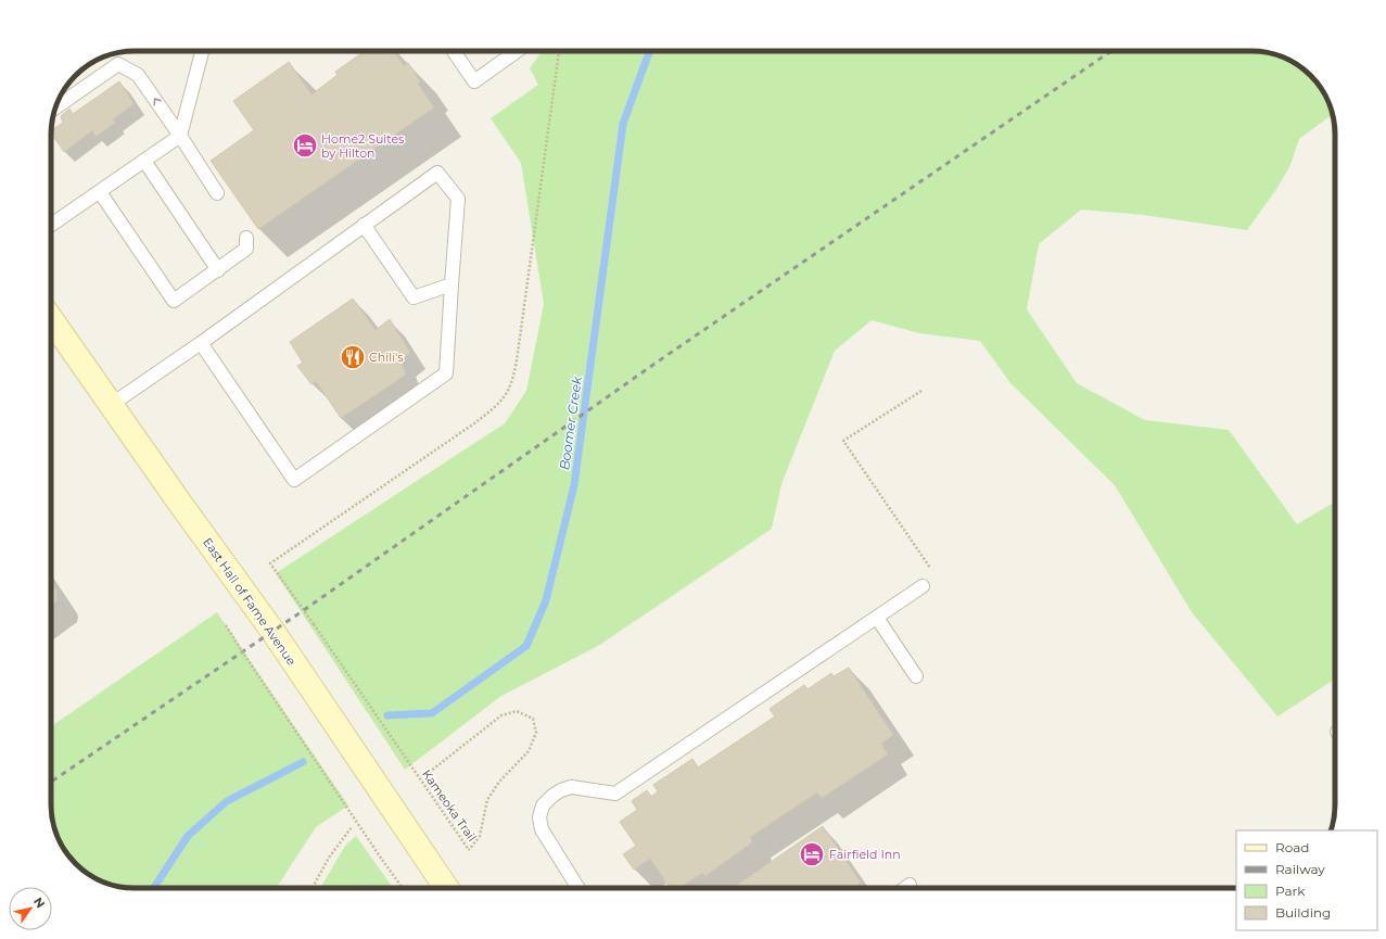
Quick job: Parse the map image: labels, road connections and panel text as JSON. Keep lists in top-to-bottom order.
{
  "streets": {
    "main road": ["East Hall of Fame Avenue"],
    "path": ["Kameoka Trail"]
  },
  "water": ["Boomer Creek"],
  "places": {
    "hotel": ["Home2 Suites by Hilton", "Fairfield Inn"],
    "restaurant": ["Chili's"]
  },
  "legend": [
    "Road",
    "Railway",
    "Park",
    "Building"
  ],
  "north": "top right"
}
